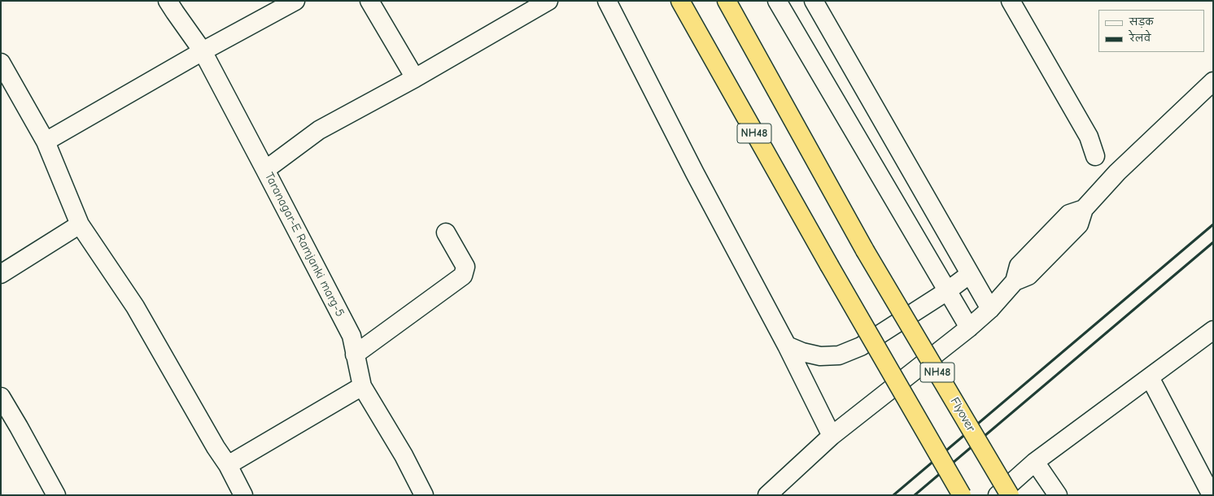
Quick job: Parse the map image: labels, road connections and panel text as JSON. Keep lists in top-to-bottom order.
{
  "streets": {
    "highway": ["NH48", "Flyover"],
    "street": ["Taranagar-E Ramjanki marg-5"]
  },
  "legend": ["सड़क", "रेलवे"]
}
